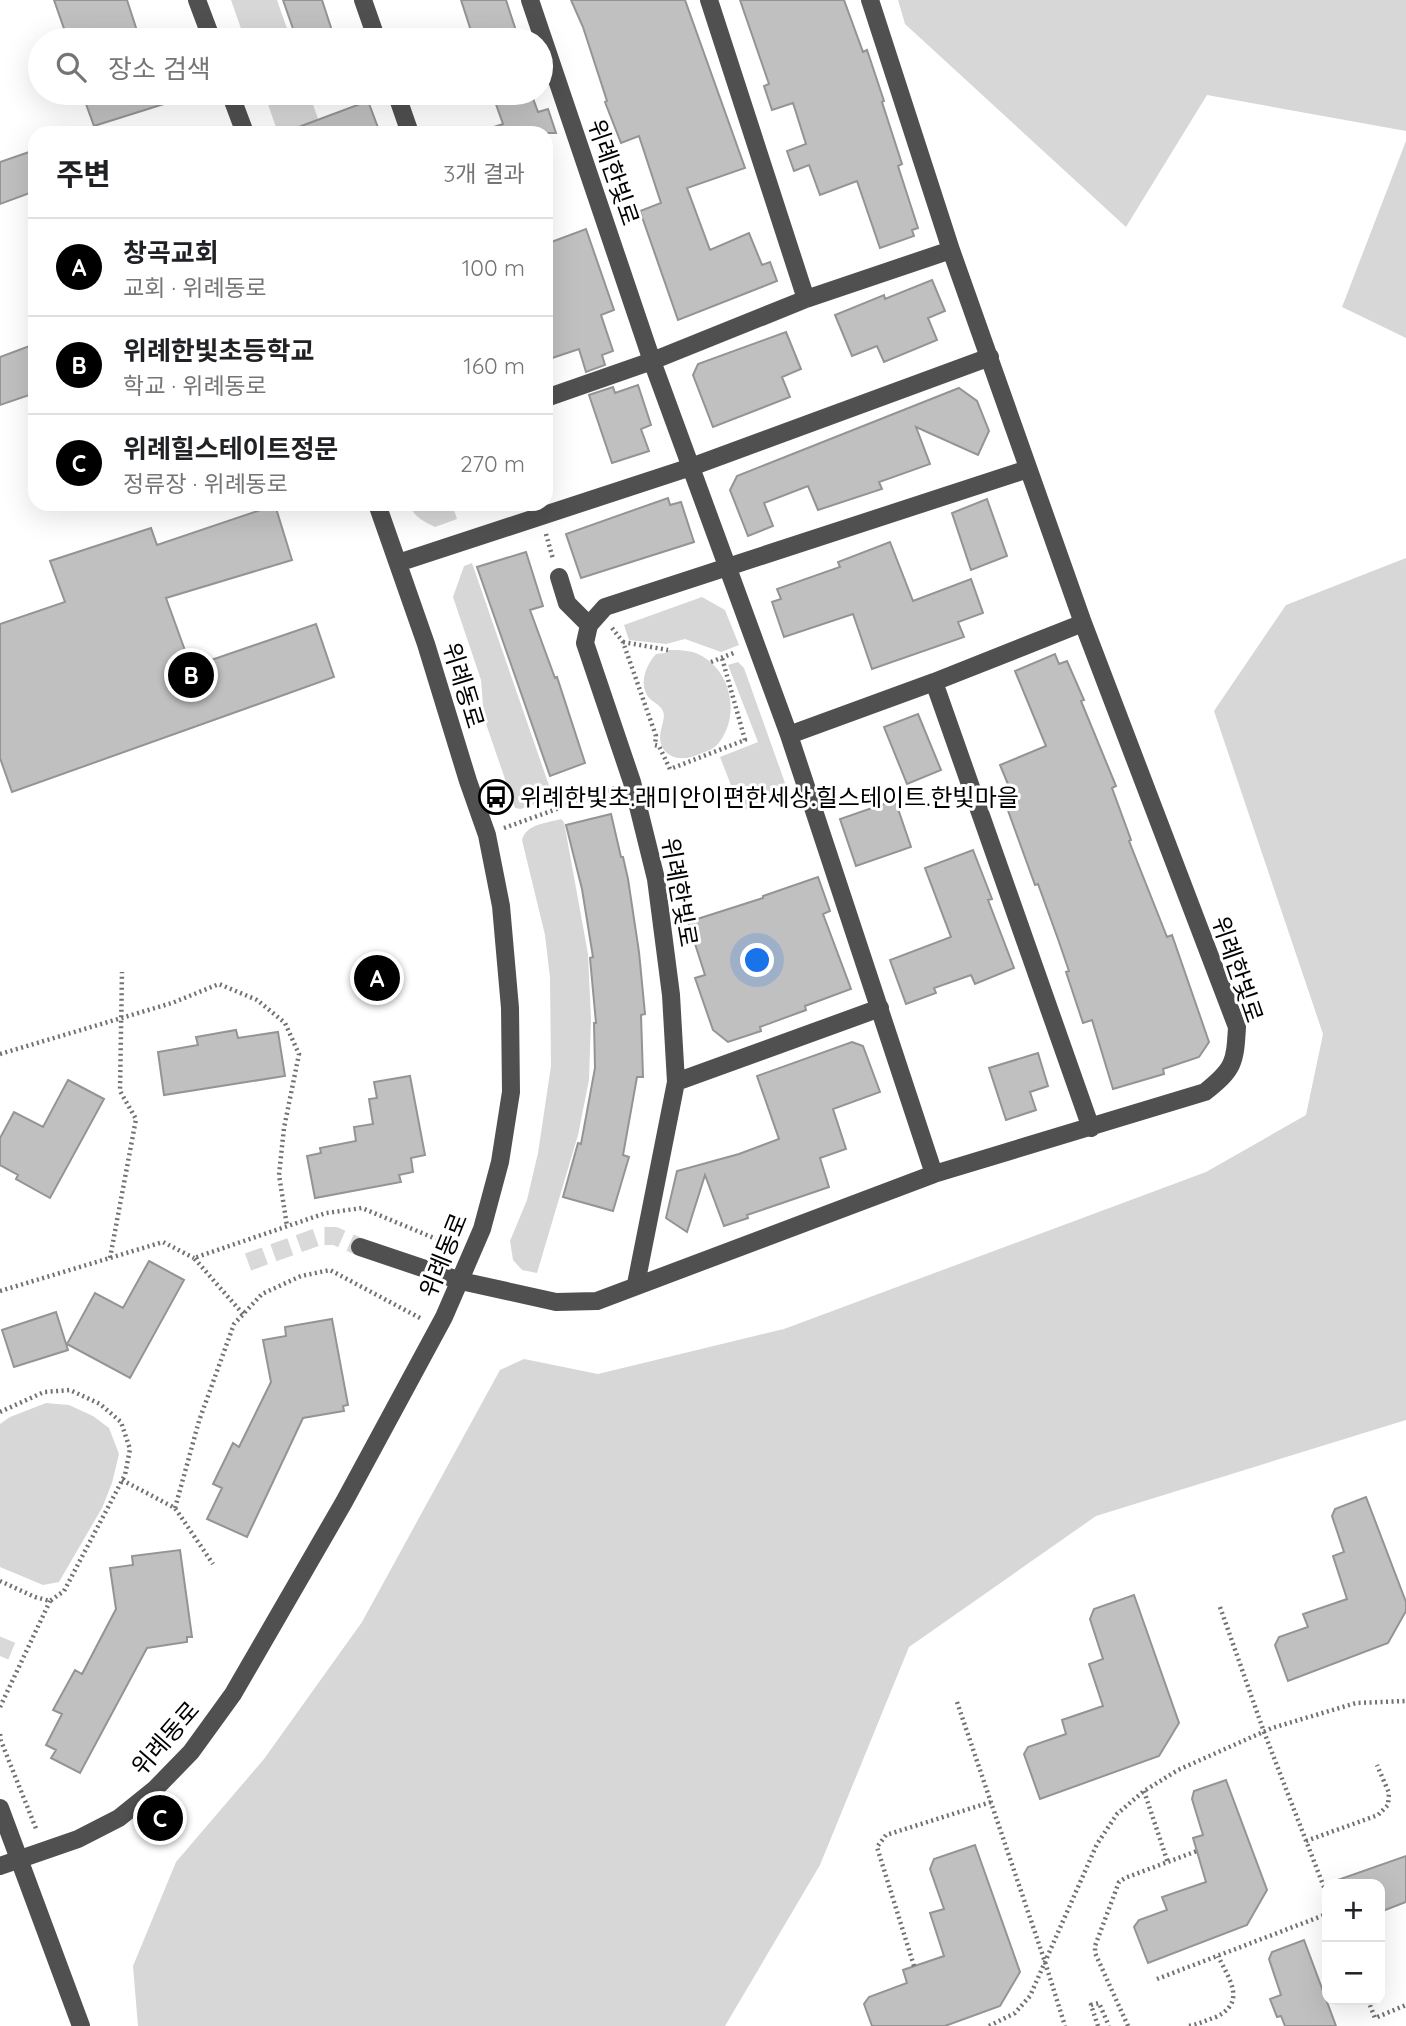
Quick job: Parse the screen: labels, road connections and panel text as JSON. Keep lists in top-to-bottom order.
{
  "streets": {
    "street": ["위례한빛로", "위례동로"]
  },
  "crossings": [
    ["위례한빛로", "위례동로"]
  ],
  "places": {
    "bus stop": ["위례한빛초.래미안이편한세상.힐스테이트.한빛마을"]
  },
  "page": {
    "search": "장소 검색",
    "heading": ["주변", "3개 결과"],
    "list": [
      {
        "mark": "A",
        "name": "창곡교회",
        "note": "교회 · 위례동로",
        "value": "100 m"
      },
      {
        "mark": "B",
        "name": "위례한빛초등학교",
        "note": "학교 · 위례동로",
        "value": "160 m"
      },
      {
        "mark": "C",
        "name": "위례힐스테이트정문",
        "note": "정류장 · 위례동로",
        "value": "270 m"
      }
    ],
    "pins": ["B", "A", "C"],
    "map_buttons": ["+", "−"]
  }
}
